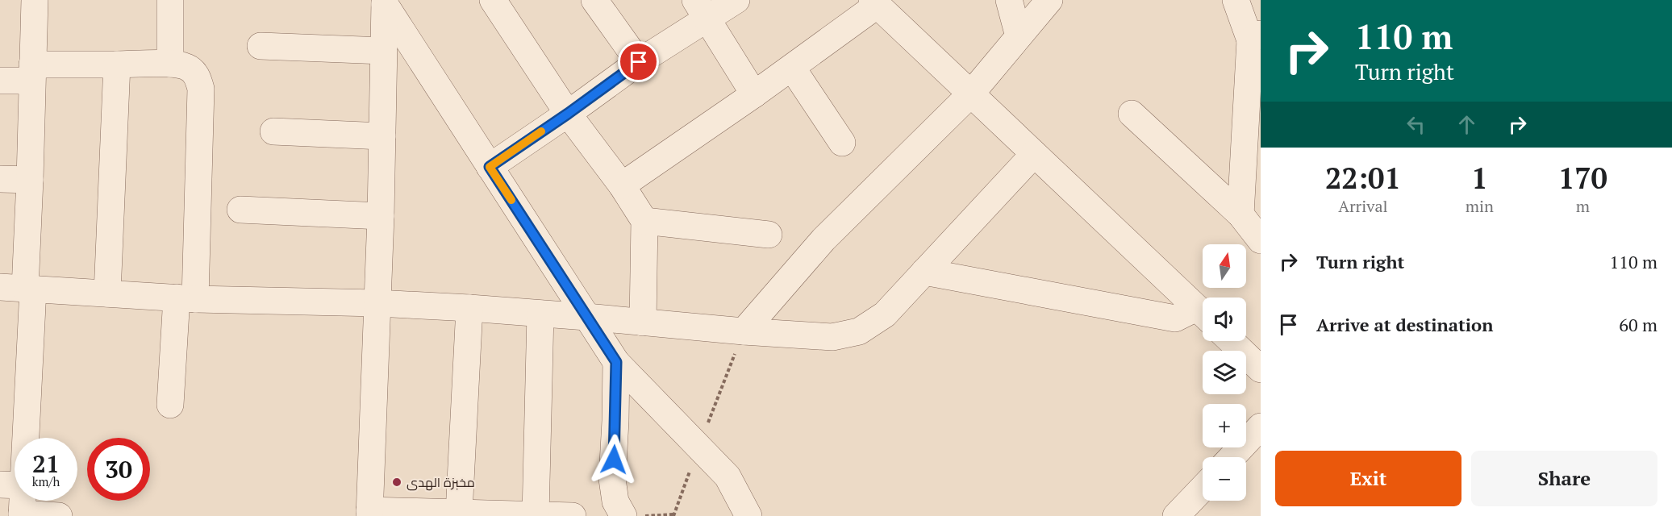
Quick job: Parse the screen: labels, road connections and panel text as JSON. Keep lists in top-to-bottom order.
{
  "places": ["مخبزة الهدى"],
  "north": "top",
  "page": {
    "turn": ["110 m", "Turn right"],
    "eta": [
      "22:01",
      "Arrival",
      "1",
      "min",
      "170",
      "m"
    ],
    "list": [
      {
        "name": "Turn right",
        "value": "110 m"
      },
      {
        "name": "Arrive at destination",
        "value": "60 m"
      }
    ],
    "map_buttons": ["+", "−"],
    "speed": "21 km/h",
    "limit": "30",
    "buttons": ["Exit", "Share"]
  }
}
